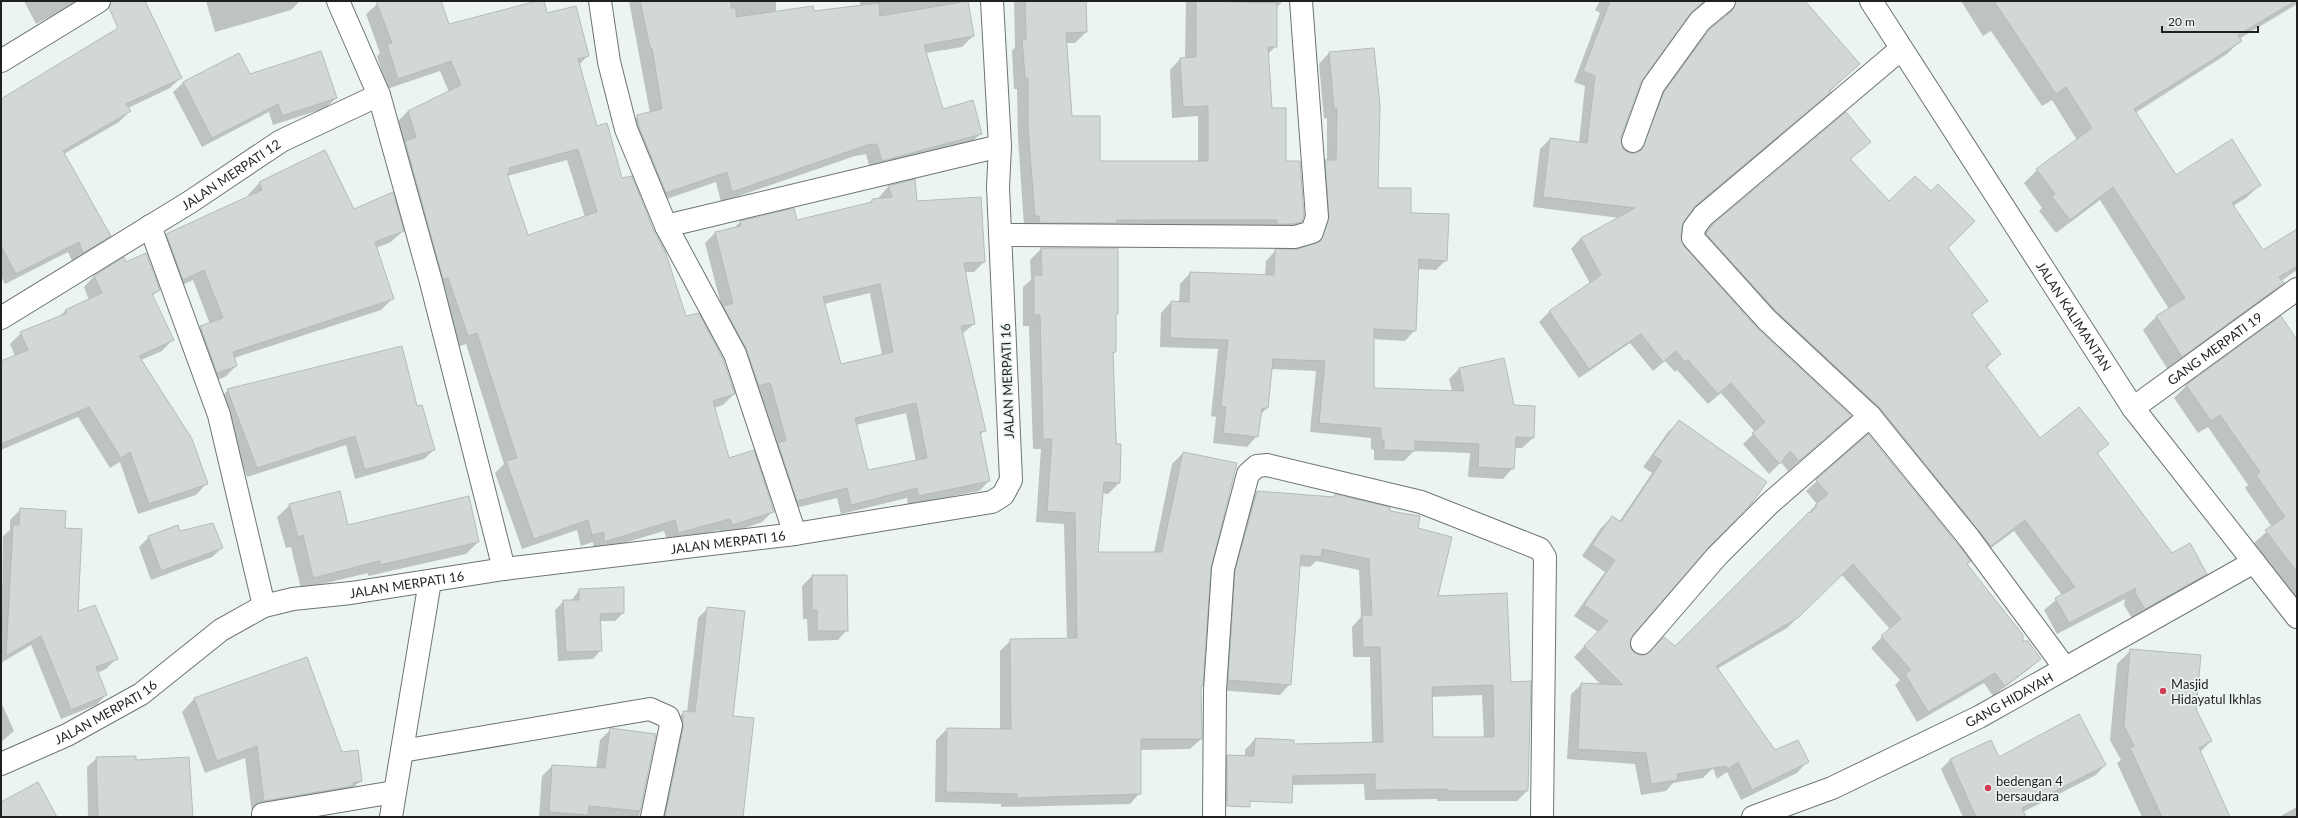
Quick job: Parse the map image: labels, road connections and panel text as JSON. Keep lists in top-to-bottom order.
{
  "streets": {
    "street": [
      "JALAN MERPATI 12",
      "JALAN KALIMANTAN",
      "GANG MERPATI 19",
      "JALAN MERPATI 16",
      "GANG HIDAYAH"
    ]
  },
  "crossings": [
    ["JALAN KALIMANTAN", "GANG MERPATI 19"],
    ["JALAN KALIMANTAN", "GANG HIDAYAH"]
  ],
  "places": ["Masjid Hidayatul Ikhlas", "bedengan 4 bersaudara"],
  "scale_bar": "20 m"
}
